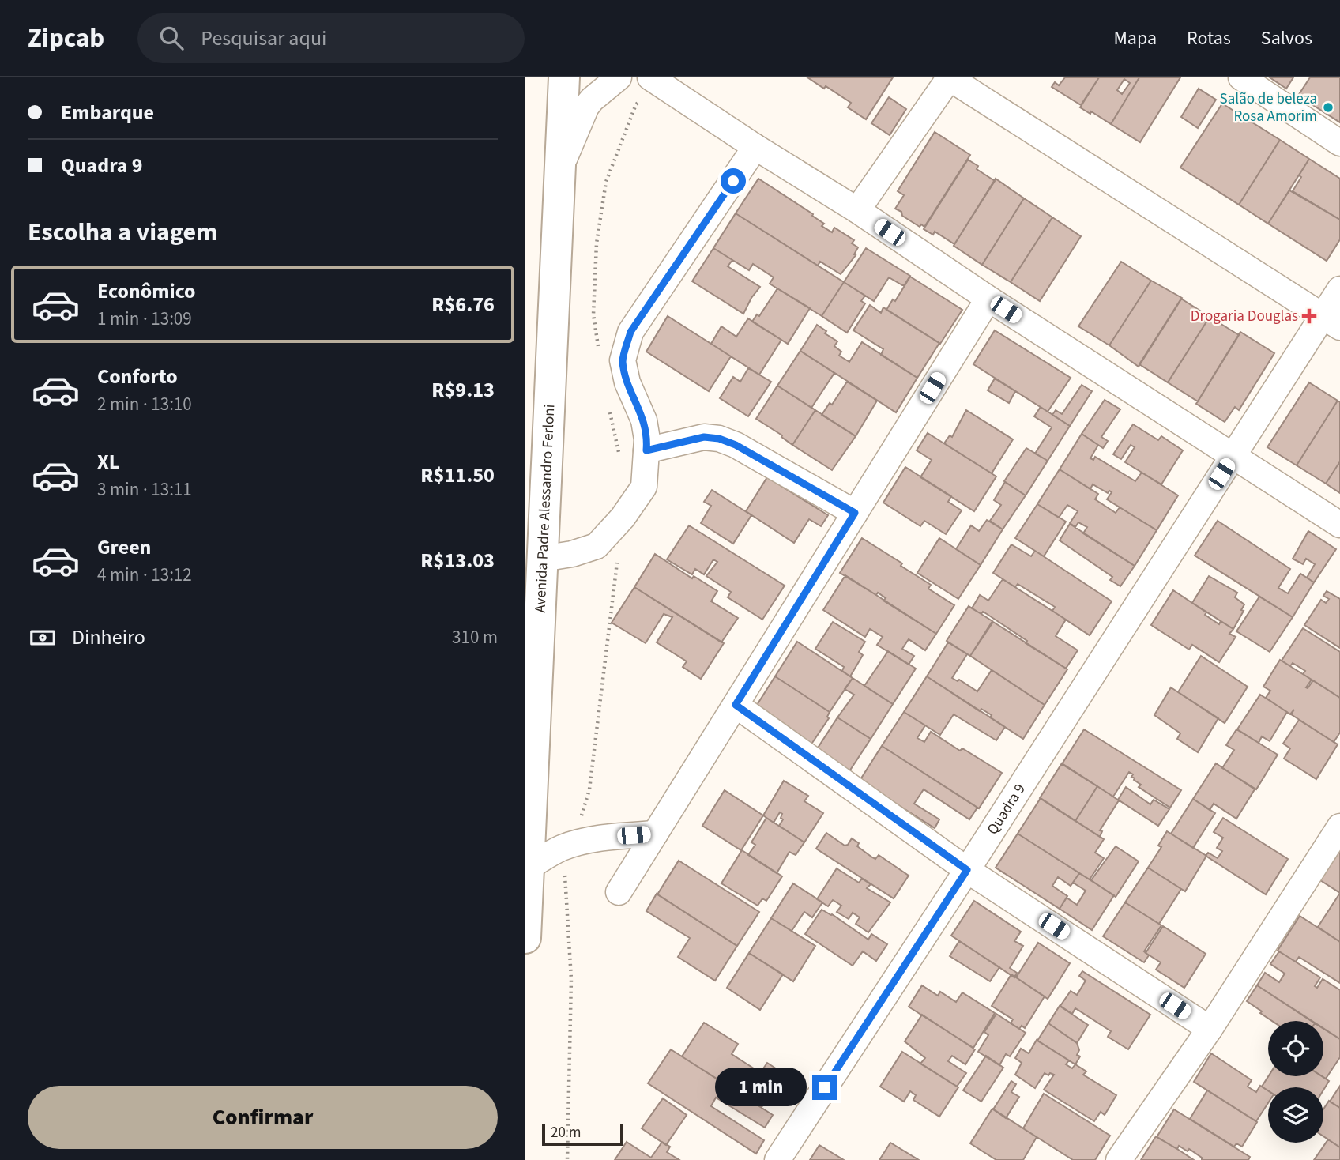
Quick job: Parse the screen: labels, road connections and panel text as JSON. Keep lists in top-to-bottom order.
{
  "streets": {
    "main road": ["Avenida Padre Alessandro Ferloni"],
    "street": ["Quadra 9"]
  },
  "places": {
    "other": ["Salão de beleza Rosa Amorim"],
    "health": ["Drogaria Douglas"]
  },
  "scale_bar": "20 m",
  "page": {
    "header": "Zipcab",
    "search": "Pesquisar aqui",
    "nav": ["Mapa", "Rotas", "Salvos"],
    "banner": ["Embarque", "Quadra 9"],
    "heading": "Escolha a viagem",
    "list": [
      {
        "name": "Econômico",
        "note": "1 min · 13:09",
        "value": "R$6.76"
      },
      {
        "name": "Conforto",
        "note": "2 min · 13:10",
        "value": "R$9.13"
      },
      {
        "name": "XL",
        "note": "3 min · 13:11",
        "value": "R$11.50"
      },
      {
        "name": "Green",
        "note": "4 min · 13:12",
        "value": "R$13.03"
      }
    ],
    "pay": ["Dinheiro", "310 m"],
    "bubble": "1 min",
    "buttons": "Confirmar",
    "scale": "20 m"
  }
}
